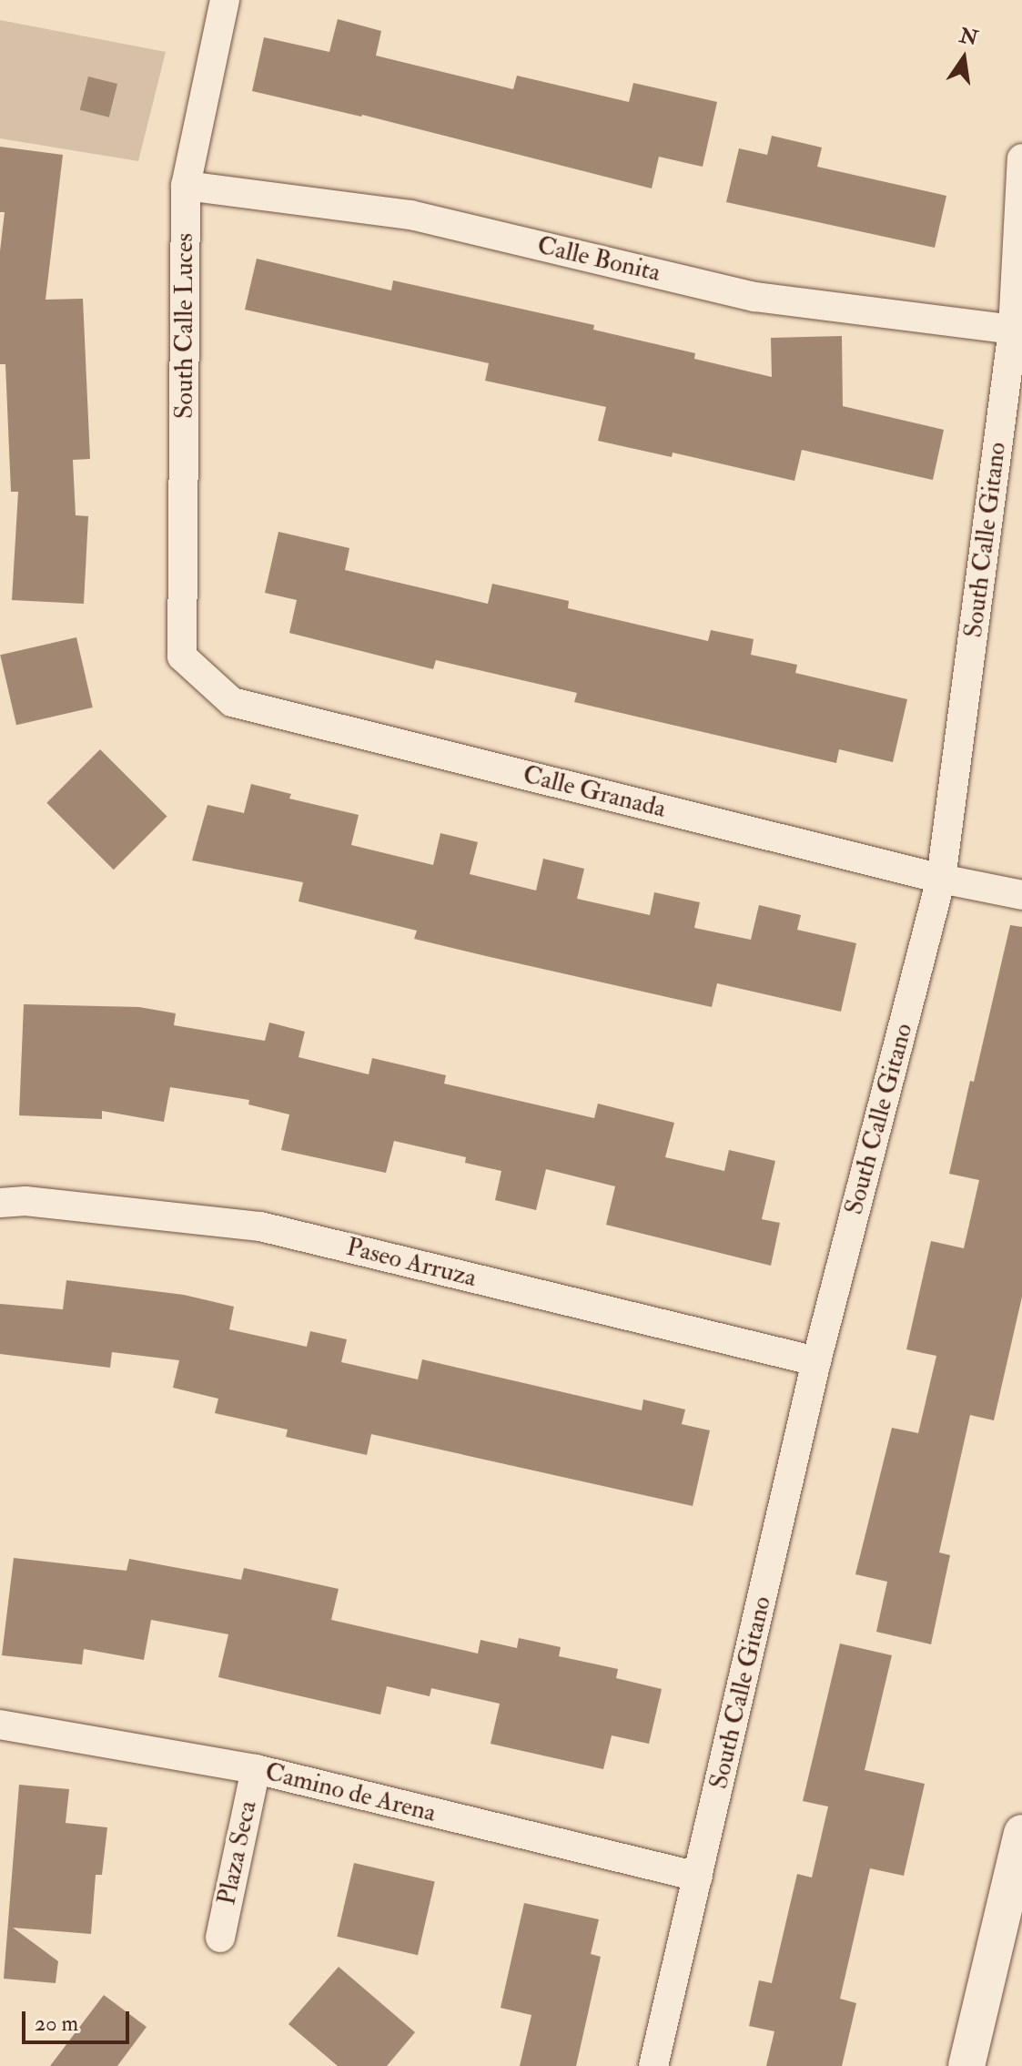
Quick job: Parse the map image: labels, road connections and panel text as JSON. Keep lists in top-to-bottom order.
{
  "streets": {
    "street": [
      "Calle Bonita",
      "South Calle Luces",
      "South Calle Gitano",
      "Calle Granada",
      "Paseo Arruza",
      "Camino de Arena",
      "Plaza Seca"
    ]
  },
  "crossings": [
    ["Calle Bonita", "South Calle Luces"],
    ["Calle Bonita", "South Calle Gitano"],
    ["South Calle Luces", "Calle Granada"],
    ["South Calle Gitano", "Calle Granada"],
    ["South Calle Gitano", "Paseo Arruza"],
    ["South Calle Gitano", "Camino de Arena"],
    ["Camino de Arena", "Plaza Seca"]
  ],
  "scale_bar": "20 m",
  "north": "top"
}
